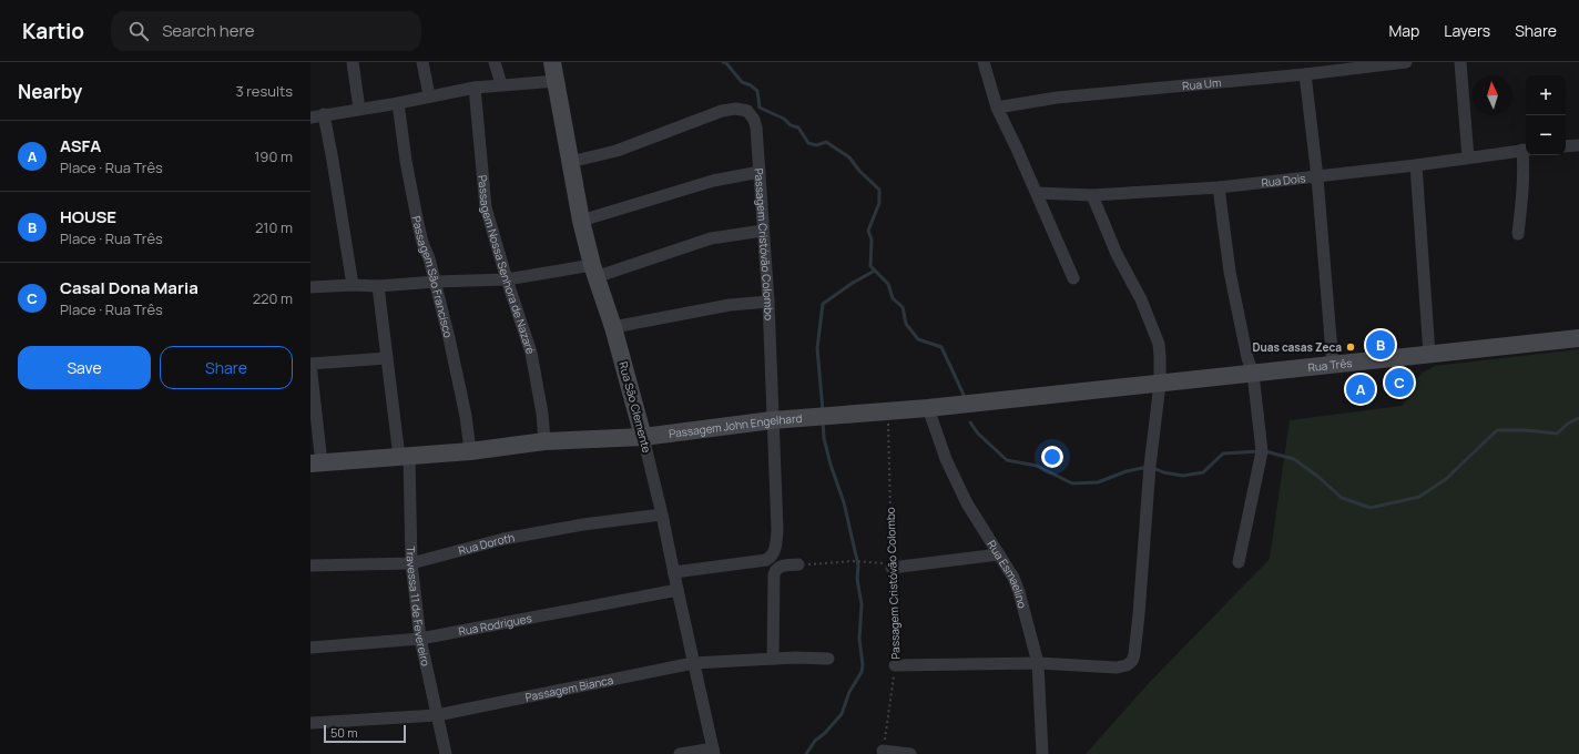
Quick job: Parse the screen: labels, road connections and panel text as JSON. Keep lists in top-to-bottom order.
{
  "streets": {
    "main road": ["Rua Três", "Rua São Clemente", "Passagem John Engelhard"],
    "street": [
      "Rua Um",
      "Rua Dois",
      "Passagem Cristóvão Colombo",
      "Passagem Nossa Senhora de Nazaré",
      "Passagem São Francisco",
      "Rua Doroth",
      "Rua Esmaelino",
      "Travessa 11 de Fevereiro",
      "Rua Rodrigues",
      "Passagem Bianca"
    ]
  },
  "crossings": [
    ["Passagem Cristóvão Colombo", "Rua São Clemente"],
    ["Passagem Cristóvão Colombo", "Passagem John Engelhard"],
    ["Passagem Nossa Senhora de Nazaré", "Passagem John Engelhard"],
    ["Passagem São Francisco", "Passagem John Engelhard"],
    ["Rua Três", "Passagem John Engelhard"],
    ["Rua São Clemente", "Passagem John Engelhard"],
    ["Rua São Clemente", "Rua Doroth"],
    ["Rua São Clemente", "Rua Rodrigues"],
    ["Rua São Clemente", "Passagem Bianca"],
    ["Passagem John Engelhard", "Rua Esmaelino"],
    ["Passagem John Engelhard", "Travessa 11 de Fevereiro"],
    ["Rua Doroth", "Travessa 11 de Fevereiro"],
    ["Travessa 11 de Fevereiro", "Rua Rodrigues"],
    ["Travessa 11 de Fevereiro", "Passagem Bianca"]
  ],
  "places": ["Duas casas Zeca"],
  "scale_bar": "50 m",
  "north": "top",
  "page": {
    "header": "Kartio",
    "search": "Search here",
    "nav": ["Map", "Layers", "Share"],
    "heading": ["Nearby", "3 results"],
    "map_buttons": ["+", "−"],
    "list": [
      {
        "mark": "A",
        "name": "ASFA",
        "note": "Place · Rua Três",
        "value": "190 m"
      },
      {
        "mark": "B",
        "name": "HOUSE",
        "note": "Place · Rua Três",
        "value": "210 m"
      },
      {
        "mark": "C",
        "name": "Casal Dona Maria",
        "note": "Place · Rua Três",
        "value": "220 m"
      }
    ],
    "pins": ["B", "C", "A"],
    "buttons": ["Save", "Share"],
    "scale": "50 m"
  }
}
